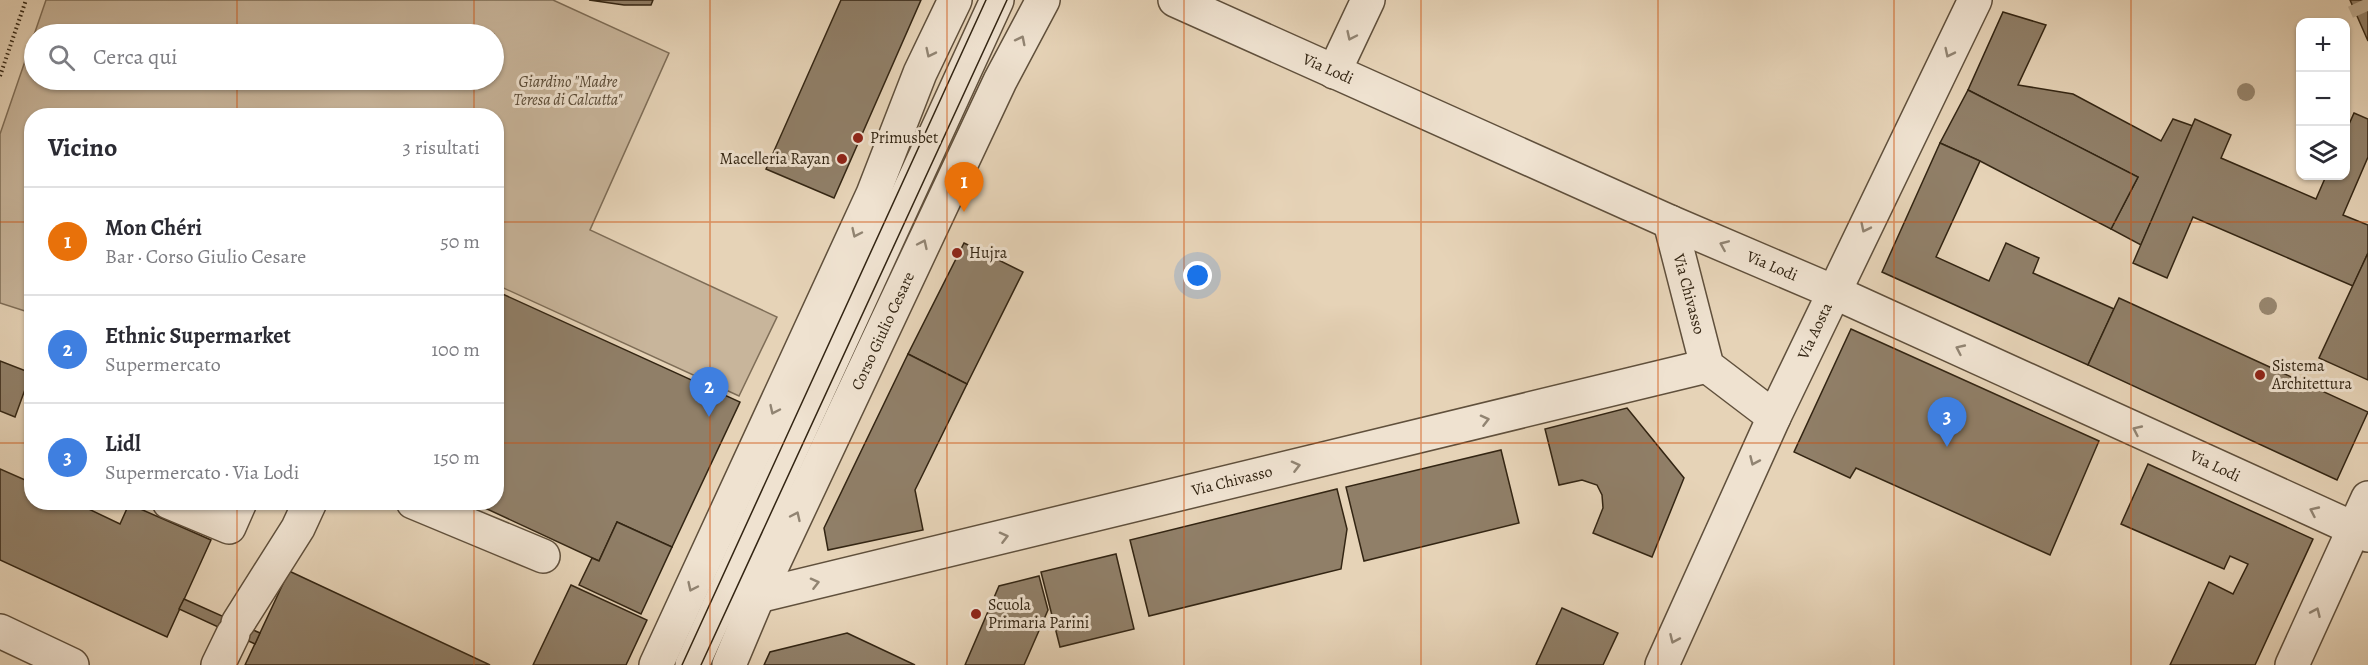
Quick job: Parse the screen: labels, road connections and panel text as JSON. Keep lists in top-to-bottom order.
{
  "streets": {
    "street": [
      "Via Lodi",
      "Via Chivasso",
      "Corso Giulio Cesare",
      "Via Aosta"
    ]
  },
  "crossings": [
    ["Via Lodi", "Via Chivasso"],
    ["Via Lodi", "Via Aosta"],
    ["Via Chivasso", "Corso Giulio Cesare"]
  ],
  "one_way": ["Via Lodi", "Via Chivasso", "Via Aosta"],
  "parks": ["Giardino \"Madre Teresa di Calcutta\""],
  "places": [
    "Primusbet",
    "Macelleria Rayan",
    "Hujra",
    "Sistema Architettura",
    "Scuola Primaria Parini"
  ],
  "page": {
    "map_buttons": ["+", "−"],
    "search": "Cerca qui",
    "heading": ["Vicino", "3 risultati"],
    "pins": ["1", "2", "3"],
    "list": [
      {
        "mark": "1",
        "name": "Mon Chéri",
        "note": "Bar · Corso Giulio Cesare",
        "value": "50 m"
      },
      {
        "mark": "2",
        "name": "Ethnic Supermarket",
        "note": "Supermercato",
        "value": "100 m"
      },
      {
        "mark": "3",
        "name": "Lidl",
        "note": "Supermercato · Via Lodi",
        "value": "150 m"
      }
    ]
  }
}
